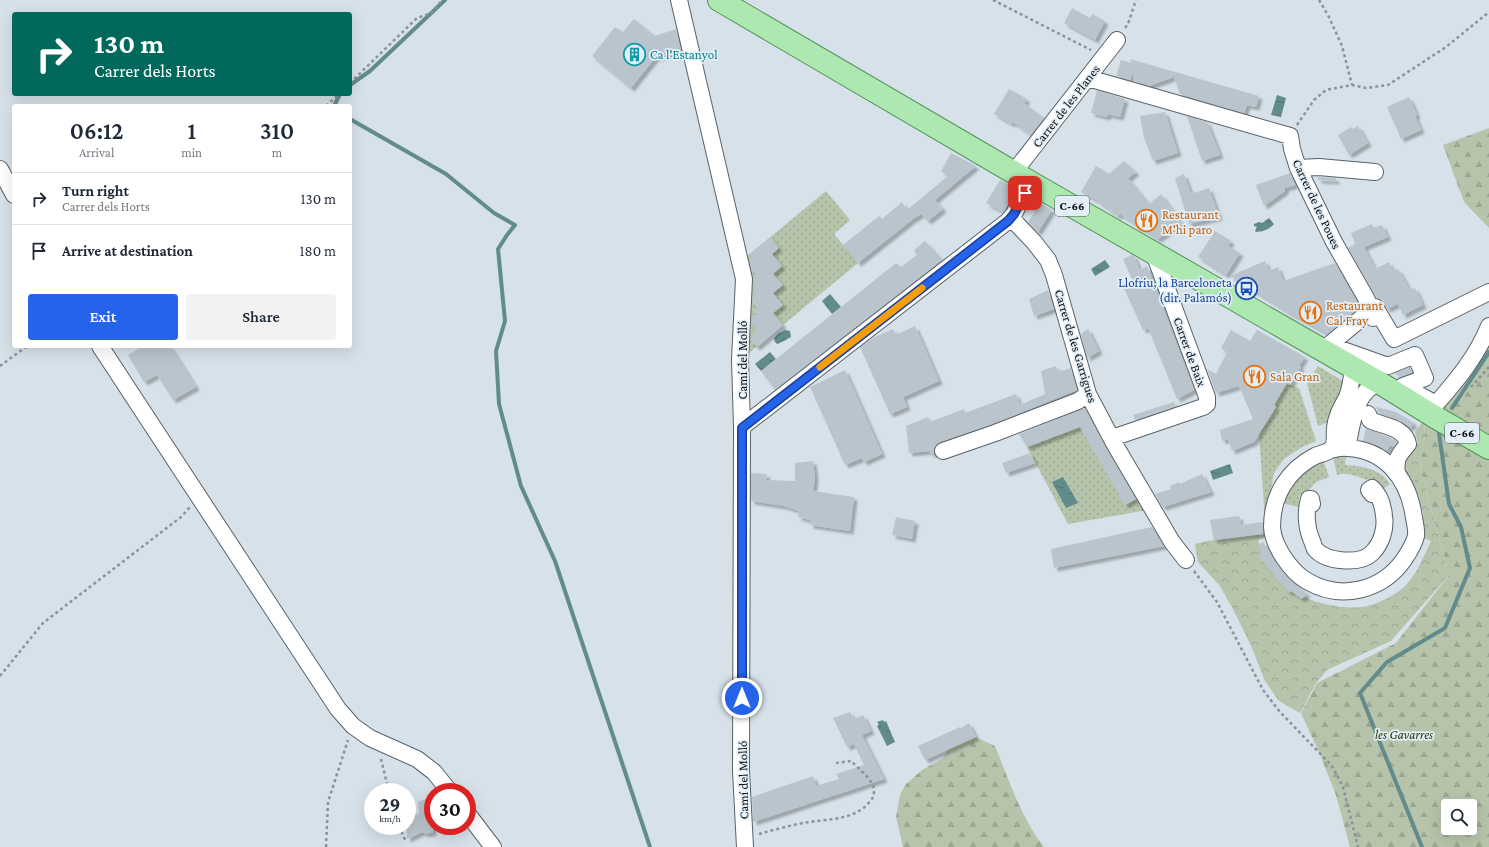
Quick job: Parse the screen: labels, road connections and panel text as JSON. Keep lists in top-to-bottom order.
{
  "streets": {
    "main road": ["C-66"],
    "street": [
      "Carrer de les Planes",
      "Carrer de les Poues",
      "Carrer de les Garrigues",
      "Carrer de Baix",
      "Camí del Molló"
    ]
  },
  "crossings": [
    ["Carrer de les Planes", "C-66"],
    ["Carrer de les Planes", "Carrer de les Garrigues"],
    ["C-66", "Carrer de Baix"],
    ["Carrer de les Garrigues", "Carrer de Baix"]
  ],
  "parks": ["les Gavarres"],
  "places": {
    "building": ["Ca l'Estanyol"],
    "restaurant": ["Restaurant M'hi paro", "Restaurant Cal Fray", "Sala Gran"],
    "bus stop": ["Llofriu, la Barceloneta (dir. Palamós)"]
  },
  "page": {
    "turn": ["130 m", "Carrer dels Horts"],
    "eta": [
      "06:12",
      "Arrival",
      "1",
      "min",
      "310",
      "m"
    ],
    "list": [
      {
        "name": "Turn right",
        "note": "Carrer dels Horts",
        "value": "130 m"
      },
      {
        "name": "Arrive at destination",
        "value": "180 m"
      }
    ],
    "buttons": ["Exit", "Share"],
    "speed": "29 km/h",
    "limit": "30"
  }
}
